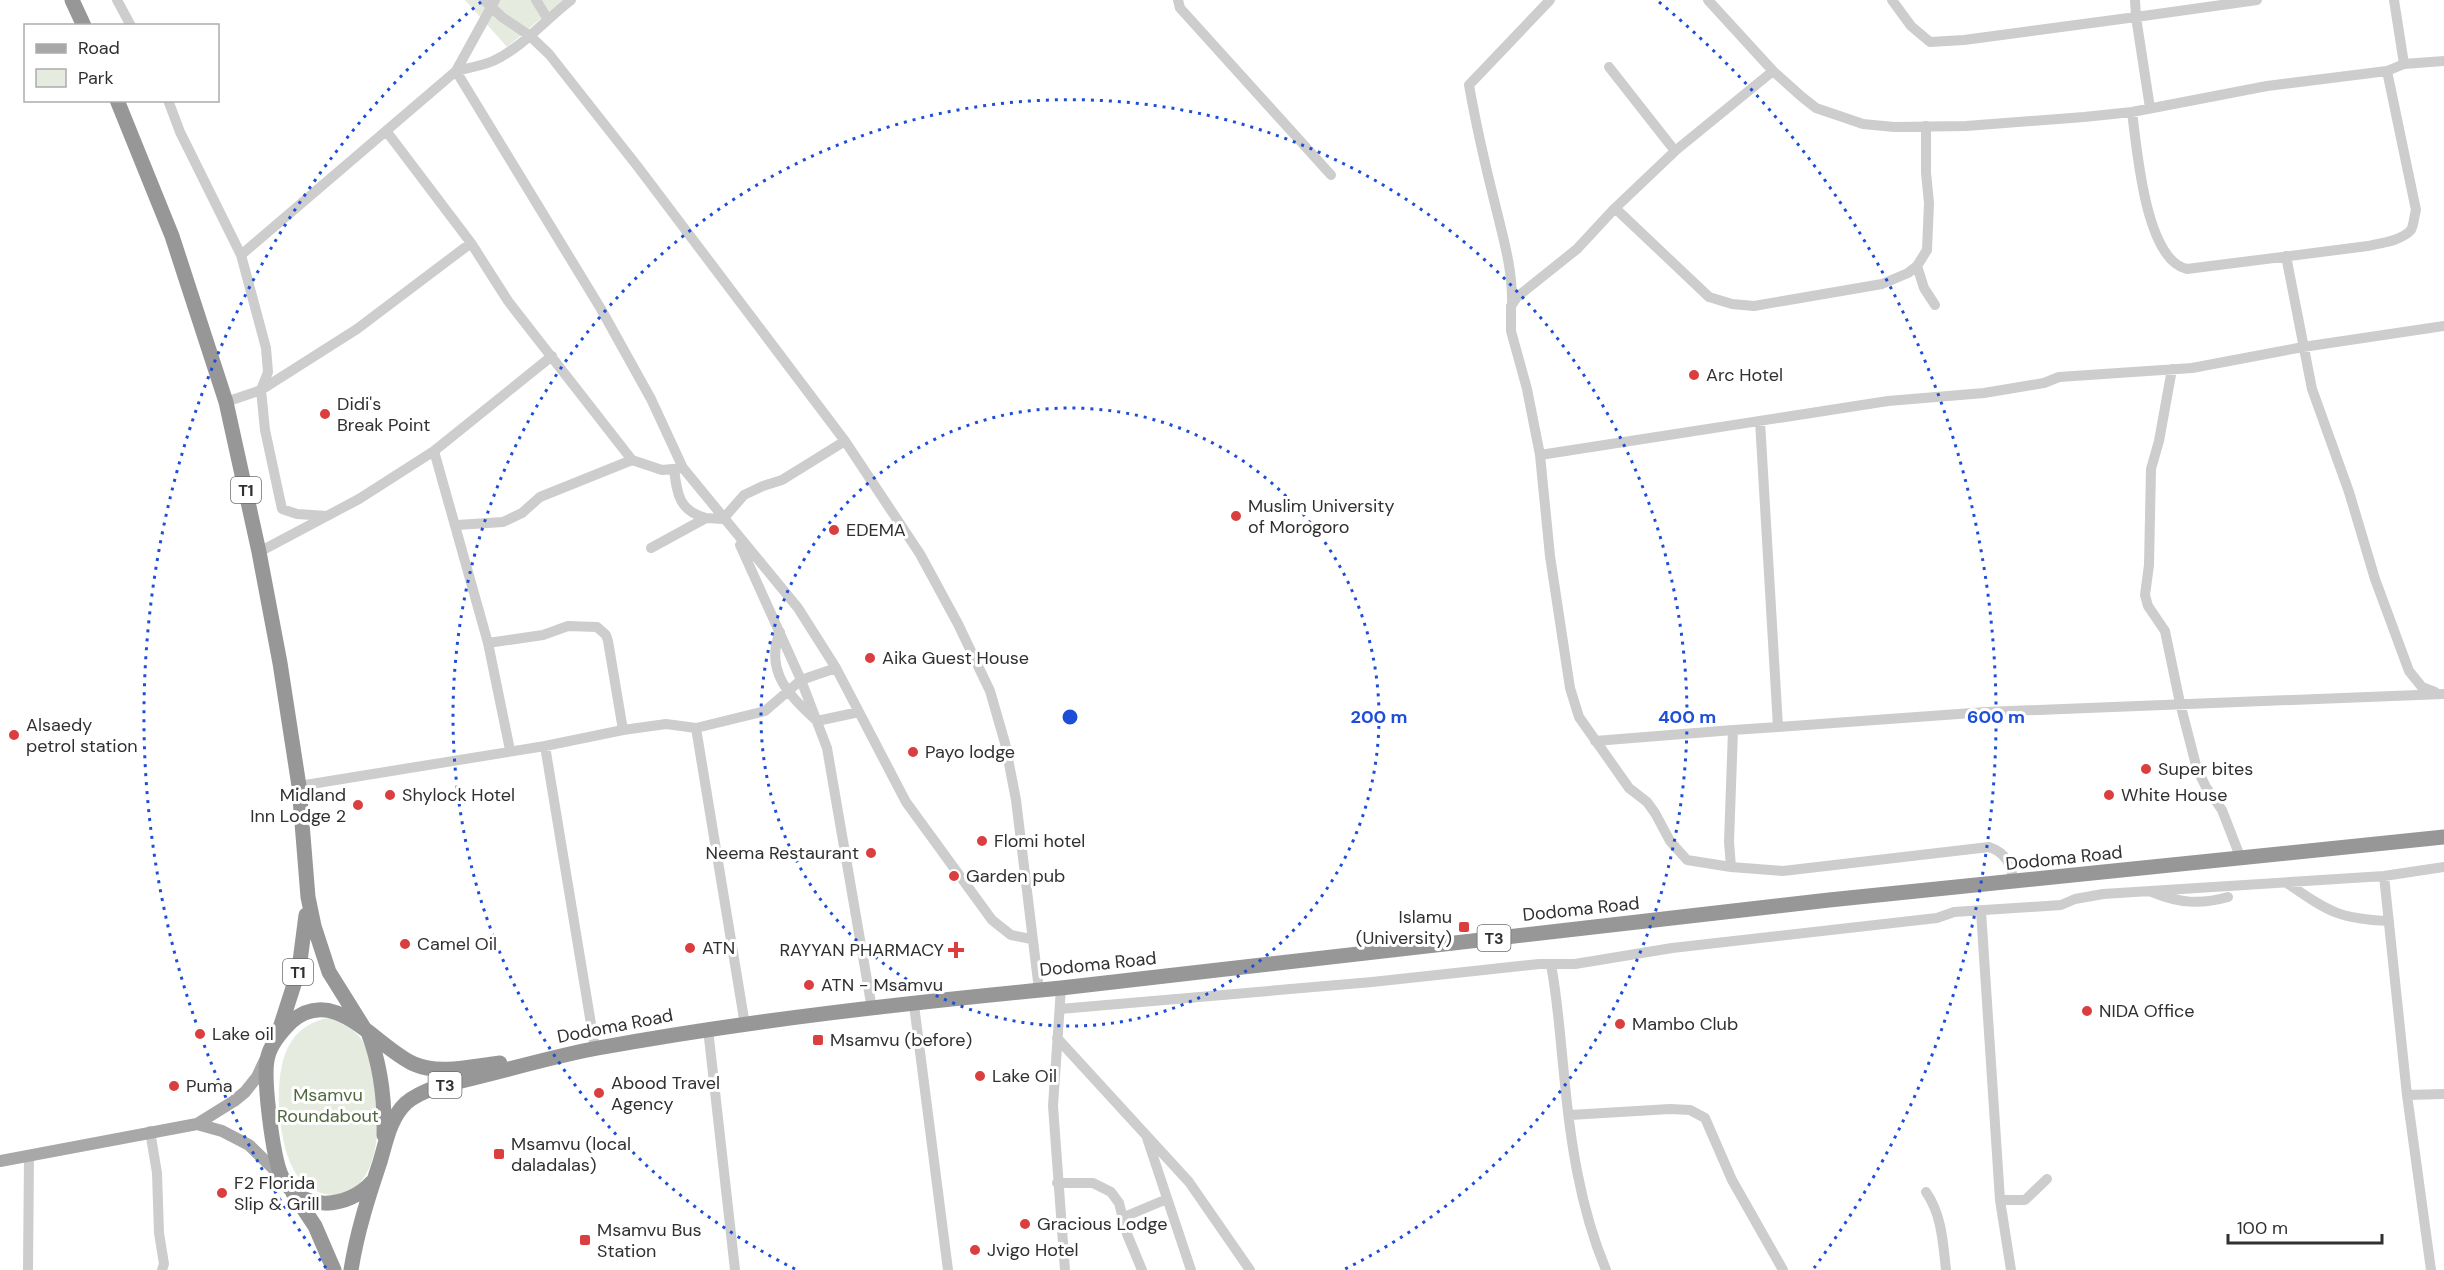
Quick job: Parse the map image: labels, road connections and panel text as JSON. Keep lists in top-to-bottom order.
{
  "streets": {
    "highway": ["T1", "Dodoma Road", "T3"]
  },
  "crossings": [
    ["T1", "Dodoma Road"]
  ],
  "parks": ["Msamvu Roundabout"],
  "places": {
    "other": [
      "Arc Hotel",
      "Didi's Break Point",
      "Muslim University of Morogoro",
      "EDEMA",
      "Aika Guest House",
      "Alsaedy petrol station",
      "Payo lodge",
      "Super bites",
      "Shylock Hotel",
      "White House",
      "Midland Inn Lodge 2",
      "Flomi hotel",
      "Neema Restaurant",
      "Garden pub",
      "Camel Oil",
      "ATN",
      "ATN - Msamvu",
      "NIDA Office",
      "Mambo Club",
      "Lake oil",
      "Lake Oil",
      "Puma",
      "Abood Travel Agency",
      "F2 Florida Slip & Grill",
      "Gracious Lodge",
      "Jvigo Hotel"
    ],
    "transit": [
      "Islamu (University)",
      "Msamvu (before)",
      "Msamvu (local daladalas)",
      "Msamvu Bus Station"
    ],
    "health": ["RAYYAN PHARMACY"]
  },
  "legend": ["Road", "Park"],
  "scale_bar": "100 m",
  "rings": ["200 m", "400 m", "600 m"]
}
